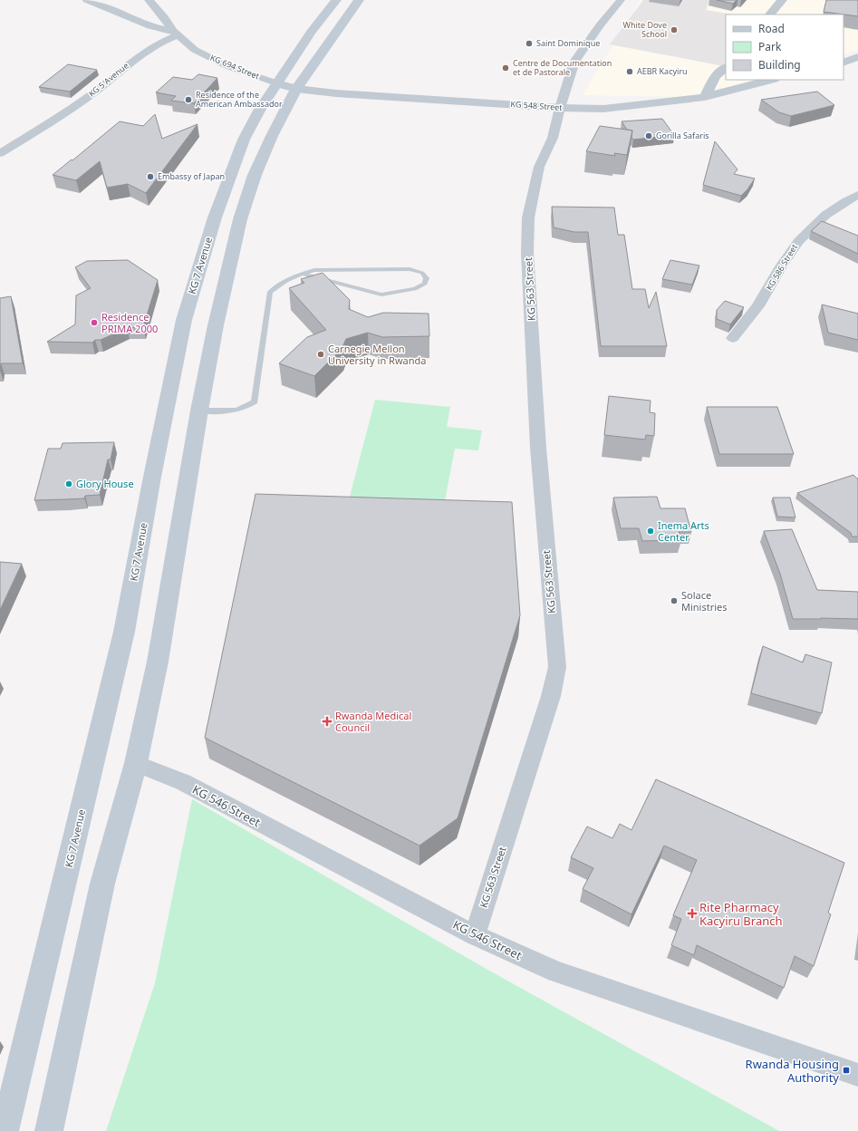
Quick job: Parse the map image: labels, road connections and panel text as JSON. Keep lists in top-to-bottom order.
{
  "streets": {
    "main road": ["KG 7 Avenue"],
    "street": [
      "KG 694 Street",
      "KG 5 Avenue",
      "KG 548 Street",
      "KG 586 Street",
      "KG 563 Street",
      "KG 546 Street"
    ]
  },
  "crossings": [
    ["KG 694 Street", "KG 5 Avenue"],
    ["KG 694 Street", "KG 548 Street"],
    ["KG 694 Street", "KG 7 Avenue"],
    ["KG 548 Street", "KG 563 Street"],
    ["KG 563 Street", "KG 546 Street"]
  ],
  "places": {
    "other": [
      "White Dove School",
      "Saint Dominique",
      "Centre de Documentation et de Pastorale",
      "AEBR Kacyiru",
      "Residence of the American Ambassador",
      "Gorilla Safaris",
      "Embassy of Japan",
      "Residence PRIMA 2000",
      "Carnegie Mellon University in Rwanda",
      "Glory House",
      "Inema Arts Center",
      "Solace Ministries"
    ],
    "health": ["Rwanda Medical Council", "Rite Pharmacy Kacyiru Branch"],
    "transit": ["Rwanda Housing Authority"]
  },
  "legend": ["Road", "Park", "Building"]
}
